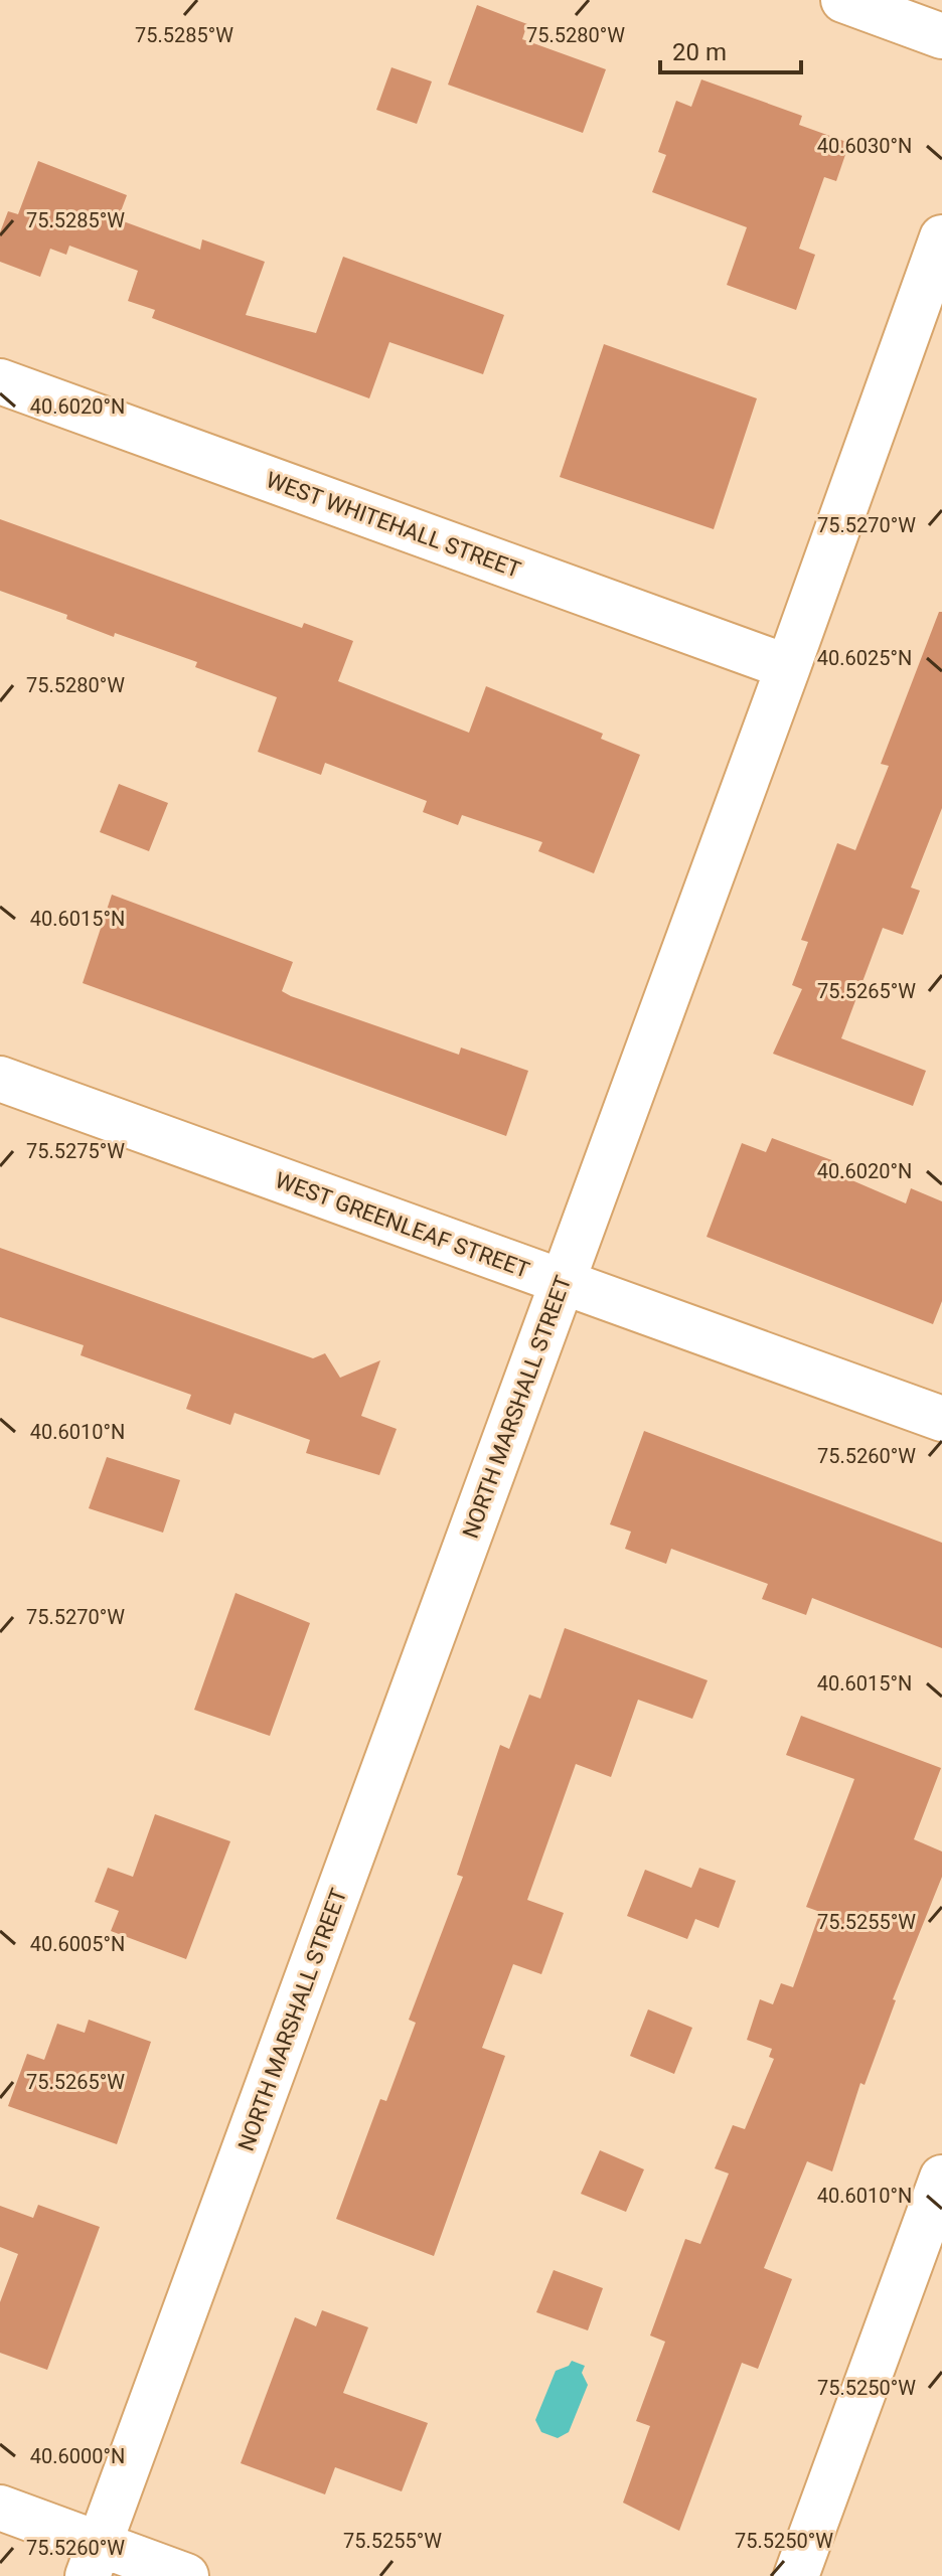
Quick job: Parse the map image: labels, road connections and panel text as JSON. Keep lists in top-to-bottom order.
{
  "streets": {
    "street": ["WEST WHITEHALL STREET", "WEST GREENLEAF STREET", "NORTH MARSHALL STREET"]
  },
  "crossings": [
    ["WEST WHITEHALL STREET", "NORTH MARSHALL STREET"],
    ["WEST GREENLEAF STREET", "NORTH MARSHALL STREET"]
  ],
  "scale_bar": "20 m",
  "coordinates": [
    "75.5285°W",
    "75.5280°W",
    "40.6030°N",
    "40.6020°N",
    "75.5270°W",
    "40.6025°N",
    "40.6015°N",
    "75.5265°W",
    "75.5275°W",
    "40.6010°N",
    "75.5260°W",
    "75.5255°W",
    "40.6005°N",
    "75.5250°W",
    "40.6000°N"
  ]
}
